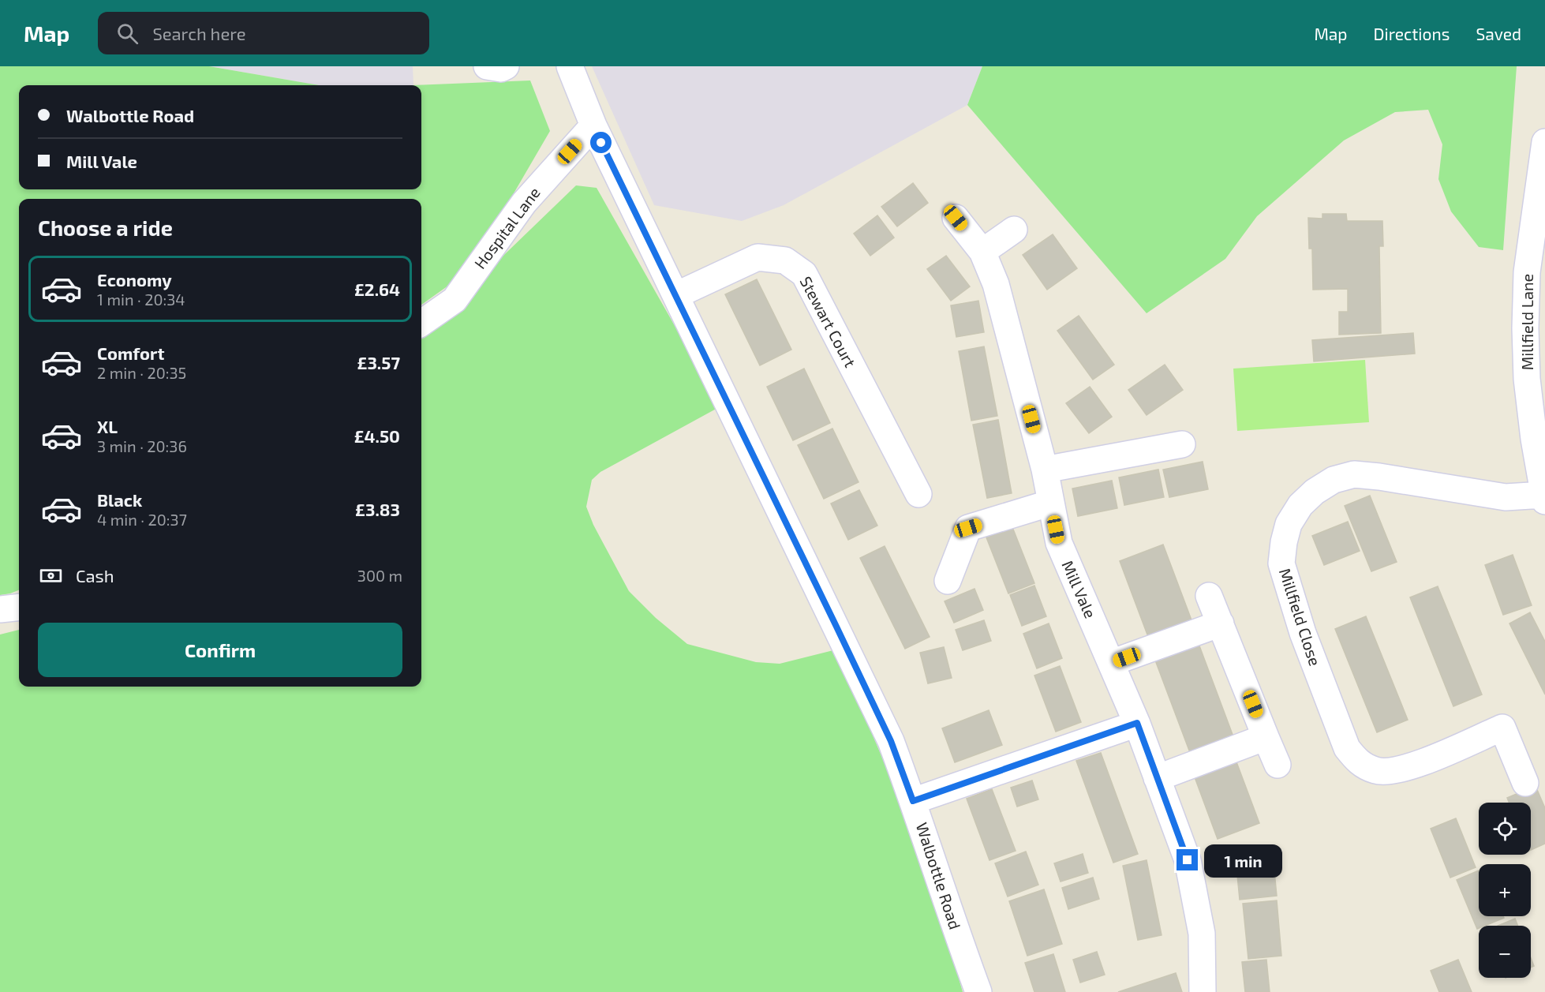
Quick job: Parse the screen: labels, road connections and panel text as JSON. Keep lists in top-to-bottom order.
{
  "streets": {
    "street": [
      "Hospital Lane",
      "Stewart Court",
      "Millfield Lane",
      "Mill Vale",
      "Millfield Close",
      "Walbottle Road"
    ]
  },
  "crossings": [
    ["Hospital Lane", "Walbottle Road"],
    ["Stewart Court", "Walbottle Road"],
    ["Millfield Lane", "Millfield Close"]
  ],
  "page": {
    "header": "Map",
    "search": "Search here",
    "nav": ["Map", "Directions", "Saved"],
    "banner": ["Walbottle Road", "Mill Vale"],
    "heading": "Choose a ride",
    "list": [
      {
        "name": "Economy",
        "note": "1 min · 20:34",
        "value": "£2.64"
      },
      {
        "name": "Comfort",
        "note": "2 min · 20:35",
        "value": "£3.57"
      },
      {
        "name": "XL",
        "note": "3 min · 20:36",
        "value": "£4.50"
      },
      {
        "name": "Black",
        "note": "4 min · 20:37",
        "value": "£3.83"
      }
    ],
    "pay": ["Cash", "300 m"],
    "buttons": "Confirm",
    "map_buttons": ["+", "−"],
    "bubble": "1 min"
  }
}
